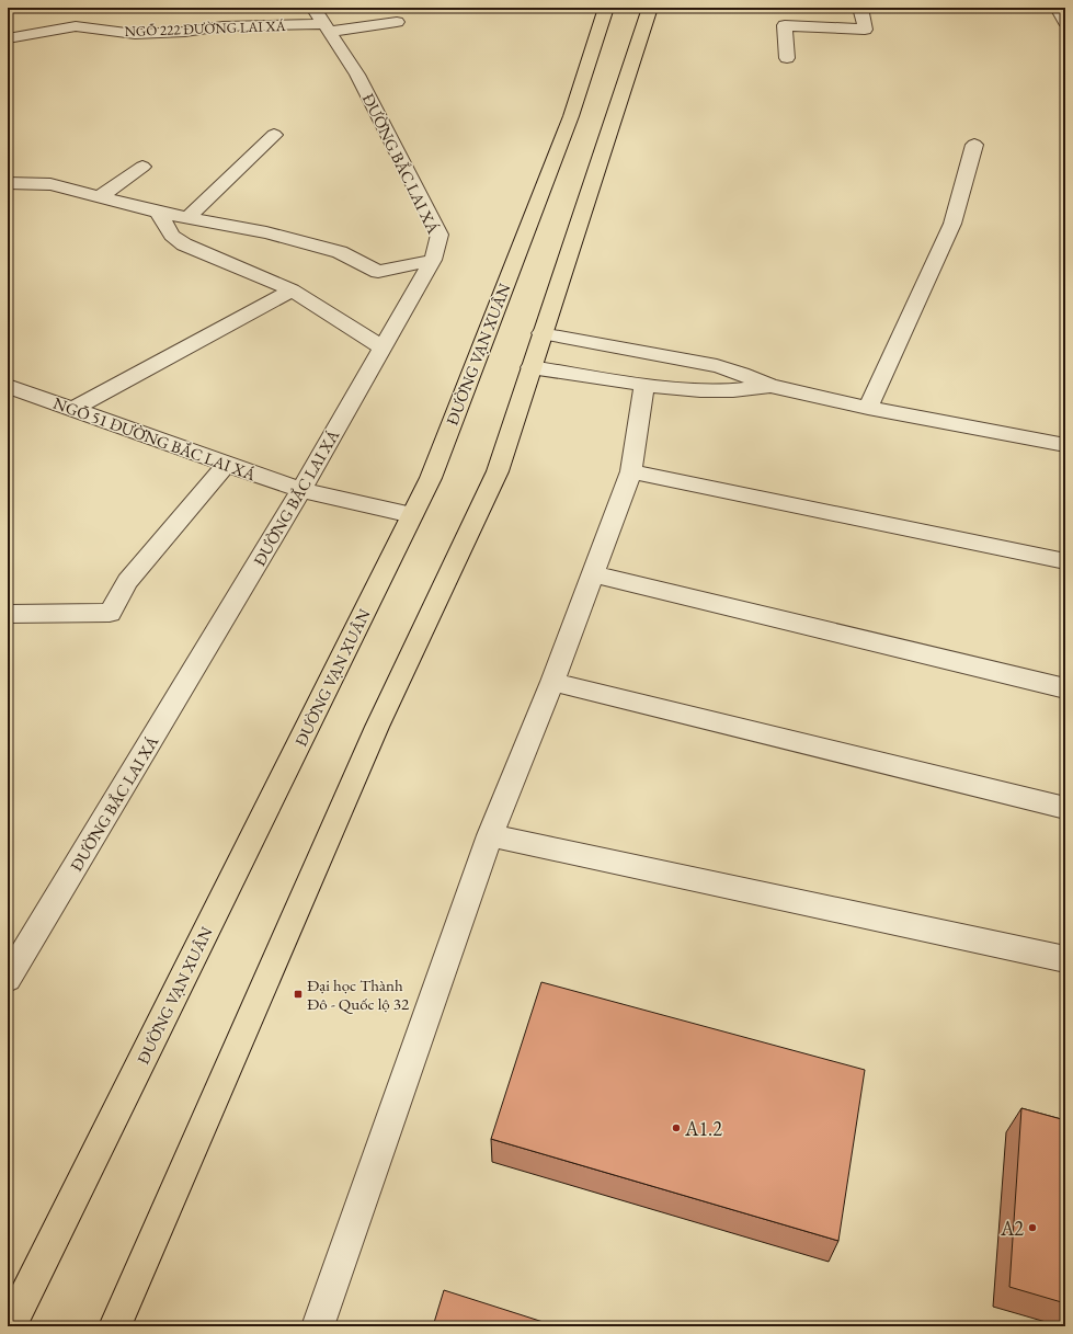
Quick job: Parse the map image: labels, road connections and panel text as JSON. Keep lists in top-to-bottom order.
{
  "streets": {
    "highway": ["ĐƯỜNG VẠN XUÂN"],
    "street": ["NGÕ 222 ĐƯỜNG LAI XÁ", "ĐƯỜNG BẮC LAI XÁ", "NGÕ 51 ĐƯỜNG BẮC LAI XÁ"]
  },
  "crossings": [
    ["NGÕ 222 ĐƯỜNG LAI XÁ", "ĐƯỜNG BẮC LAI XÁ"],
    ["ĐƯỜNG BẮC LAI XÁ", "NGÕ 51 ĐƯỜNG BẮC LAI XÁ"],
    ["ĐƯỜNG VẠN XUÂN", "NGÕ 51 ĐƯỜNG BẮC LAI XÁ"]
  ],
  "places": {
    "transit": ["Đại học Thành Đô - Quốc lộ 32"],
    "other": ["A1.2", "A2"]
  }
}
